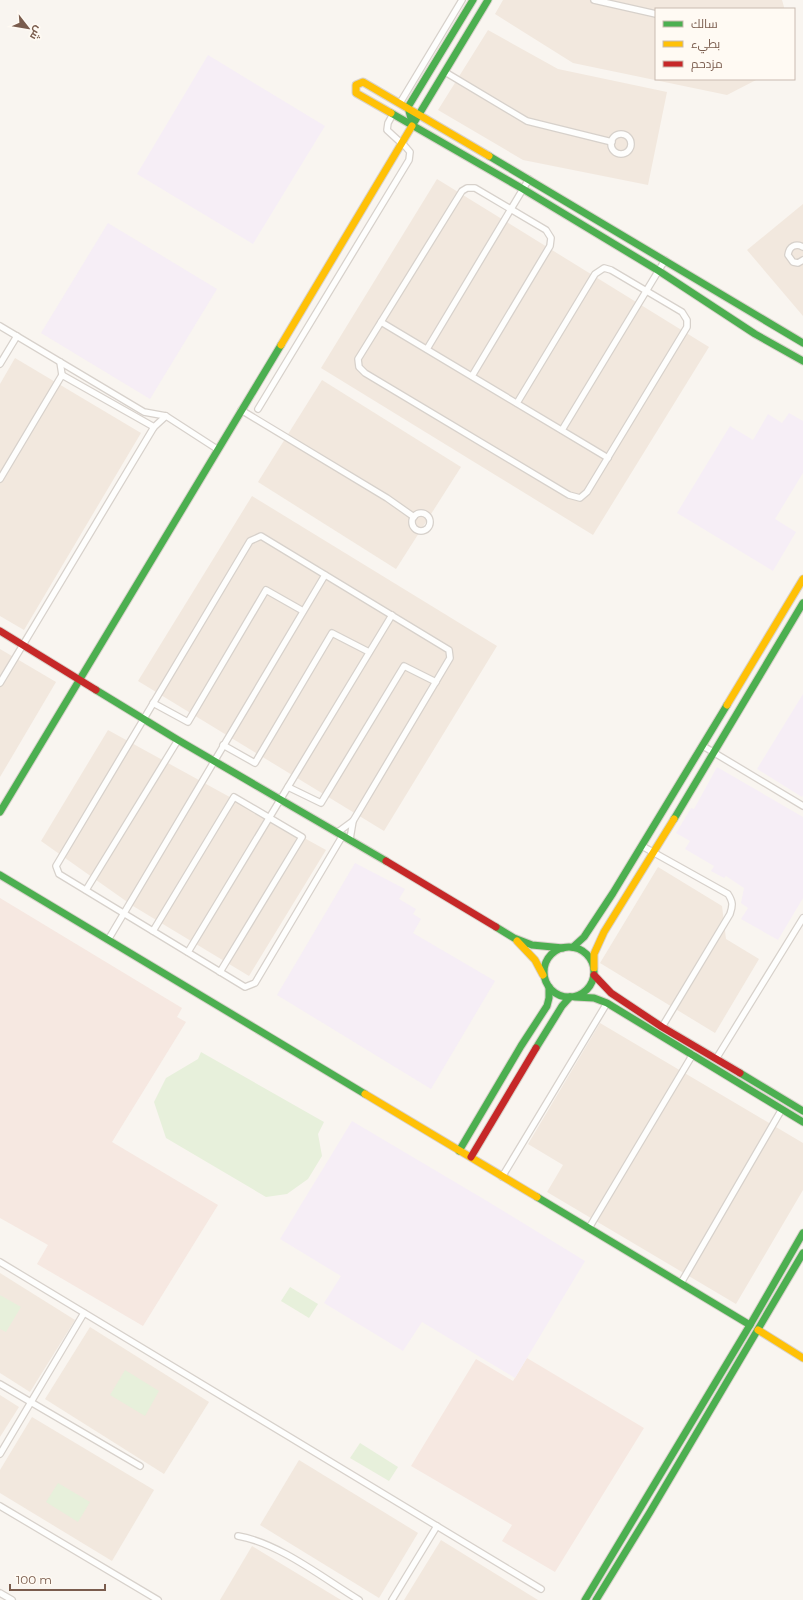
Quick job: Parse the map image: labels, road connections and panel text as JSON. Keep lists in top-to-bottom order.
{
  "legend": ["سالك", "بطيء", "مزدحم"],
  "scale_bar": "100 m",
  "north": "bottom right"
}
